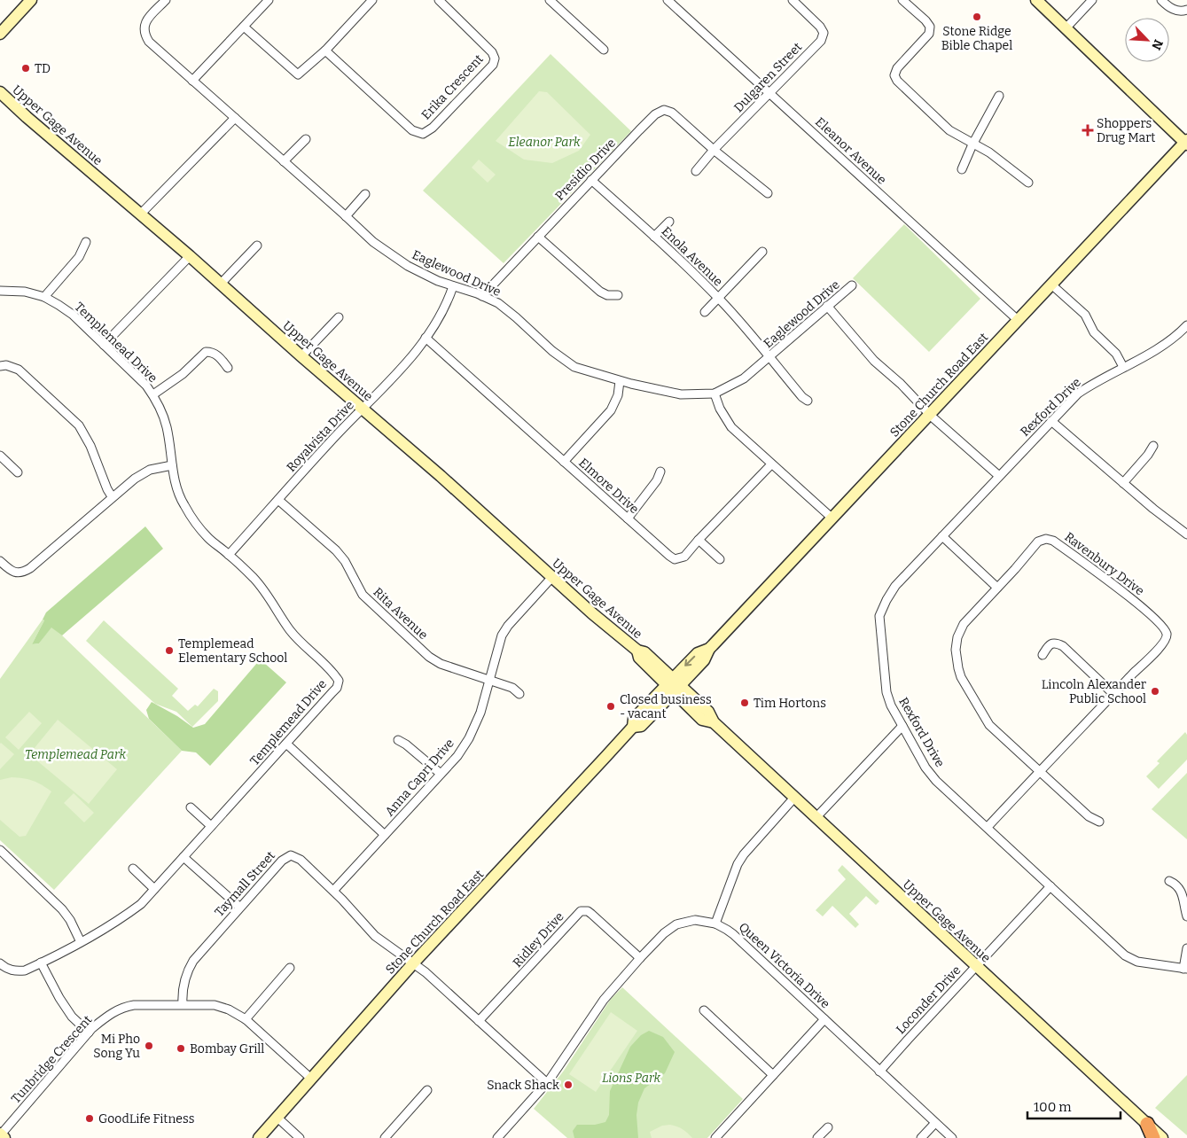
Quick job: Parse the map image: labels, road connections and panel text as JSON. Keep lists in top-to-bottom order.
{
  "streets": {
    "main road": ["Upper Gage Avenue", "Stone Church Road East"],
    "street": [
      "Dulgaren Street",
      "Erika Crescent",
      "Eleanor Avenue",
      "Presidio Drive",
      "Enola Avenue",
      "Eaglewood Drive",
      "Templemead Drive",
      "Rexford Drive",
      "Royalvista Drive",
      "Elmore Drive",
      "Ravenbury Drive",
      "Rita Avenue",
      "Anna Capri Drive",
      "Taymall Street",
      "Ridley Drive",
      "Queen Victoria Drive",
      "Loconder Drive",
      "Tunbridge Crescent"
    ]
  },
  "crossings": [
    ["Dulgaren Street", "Eleanor Avenue"],
    ["Dulgaren Street", "Presidio Drive"],
    ["Upper Gage Avenue", "Stone Church Road East"],
    ["Upper Gage Avenue", "Royalvista Drive"],
    ["Upper Gage Avenue", "Anna Capri Drive"],
    ["Upper Gage Avenue", "Loconder Drive"],
    ["Eleanor Avenue", "Stone Church Road East"],
    ["Presidio Drive", "Enola Avenue"],
    ["Presidio Drive", "Eaglewood Drive"],
    ["Enola Avenue", "Eaglewood Drive"],
    ["Eaglewood Drive", "Royalvista Drive"],
    ["Templemead Drive", "Royalvista Drive"],
    ["Stone Church Road East", "Taymall Street"],
    ["Stone Church Road East", "Tunbridge Crescent"],
    ["Rexford Drive", "Ravenbury Drive"],
    ["Rexford Drive", "Loconder Drive"],
    ["Royalvista Drive", "Elmore Drive"],
    ["Royalvista Drive", "Rita Avenue"],
    ["Rita Avenue", "Anna Capri Drive"],
    ["Anna Capri Drive", "Taymall Street"],
    ["Taymall Street", "Ridley Drive"],
    ["Taymall Street", "Queen Victoria Drive"],
    ["Taymall Street", "Tunbridge Crescent"],
    ["Ridley Drive", "Queen Victoria Drive"],
    ["Queen Victoria Drive", "Loconder Drive"]
  ],
  "parks": ["Eleanor Park", "Templemead Park", "Lions Park"],
  "places": {
    "other": [
      "Stone Ridge Bible Chapel",
      "TD",
      "Templemead Elementary School",
      "Lincoln Alexander Public School",
      "Tim Hortons",
      "Closed business - vacant",
      "Mi Pho Song Yu",
      "Bombay Grill",
      "Snack Shack",
      "GoodLife Fitness"
    ],
    "health": ["Shoppers Drug Mart"]
  },
  "scale_bar": "100 m",
  "north": "bottom right"
}
